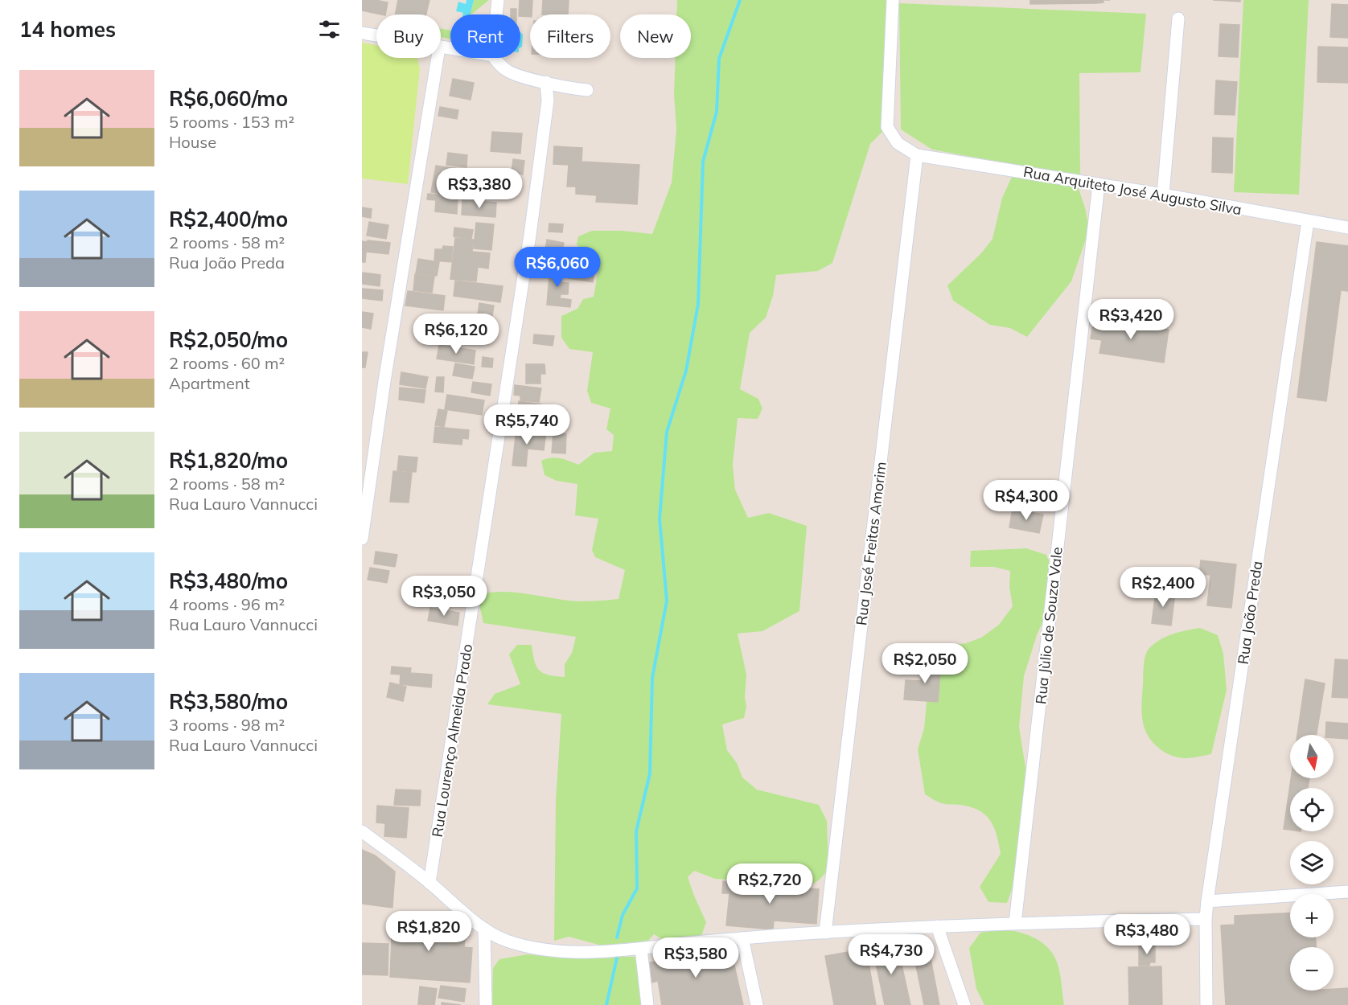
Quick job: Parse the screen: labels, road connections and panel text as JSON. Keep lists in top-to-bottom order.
{
  "streets": {
    "street": [
      "Rua Arquiteto José Augusto Silva",
      "Rua José Freitas Amorim",
      "Rua João Preda",
      "Rua Jùlio de Souza Vale",
      "Rua Lourenço Almeida Prado"
    ]
  },
  "crossings": [
    ["Rua Arquiteto José Augusto Silva", "Rua José Freitas Amorim"],
    ["Rua Arquiteto José Augusto Silva", "Rua João Preda"],
    ["Rua Arquiteto José Augusto Silva", "Rua Jùlio de Souza Vale"]
  ],
  "north": "bottom",
  "page": {
    "heading": "14 homes",
    "chip": [
      "Buy",
      "Rent",
      "Filters",
      "New"
    ],
    "list": [
      {
        "name": "R$6,060/mo",
        "note": "5 rooms · 153 m² · House"
      },
      {
        "name": "R$2,400/mo",
        "note": "2 rooms · 58 m² · Rua João Preda"
      },
      {
        "name": "R$2,050/mo",
        "note": "2 rooms · 60 m² · Apartment"
      },
      {
        "name": "R$1,820/mo",
        "note": "2 rooms · 58 m² · Rua Lauro Vannucci"
      },
      {
        "name": "R$3,480/mo",
        "note": "4 rooms · 96 m² · Rua Lauro Vannucci"
      },
      {
        "name": "R$3,580/mo",
        "note": "3 rooms · 98 m² · Rua Lauro Vannucci"
      }
    ],
    "price": [
      "R$3,380",
      "R$6,060",
      "R$3,420",
      "R$6,120",
      "R$5,740",
      "R$4,300",
      "R$2,400",
      "R$3,050",
      "R$2,050",
      "R$2,720",
      "R$1,820",
      "R$3,480",
      "R$4,730",
      "R$3,580"
    ],
    "map_buttons": ["+", "−"]
  }
}
